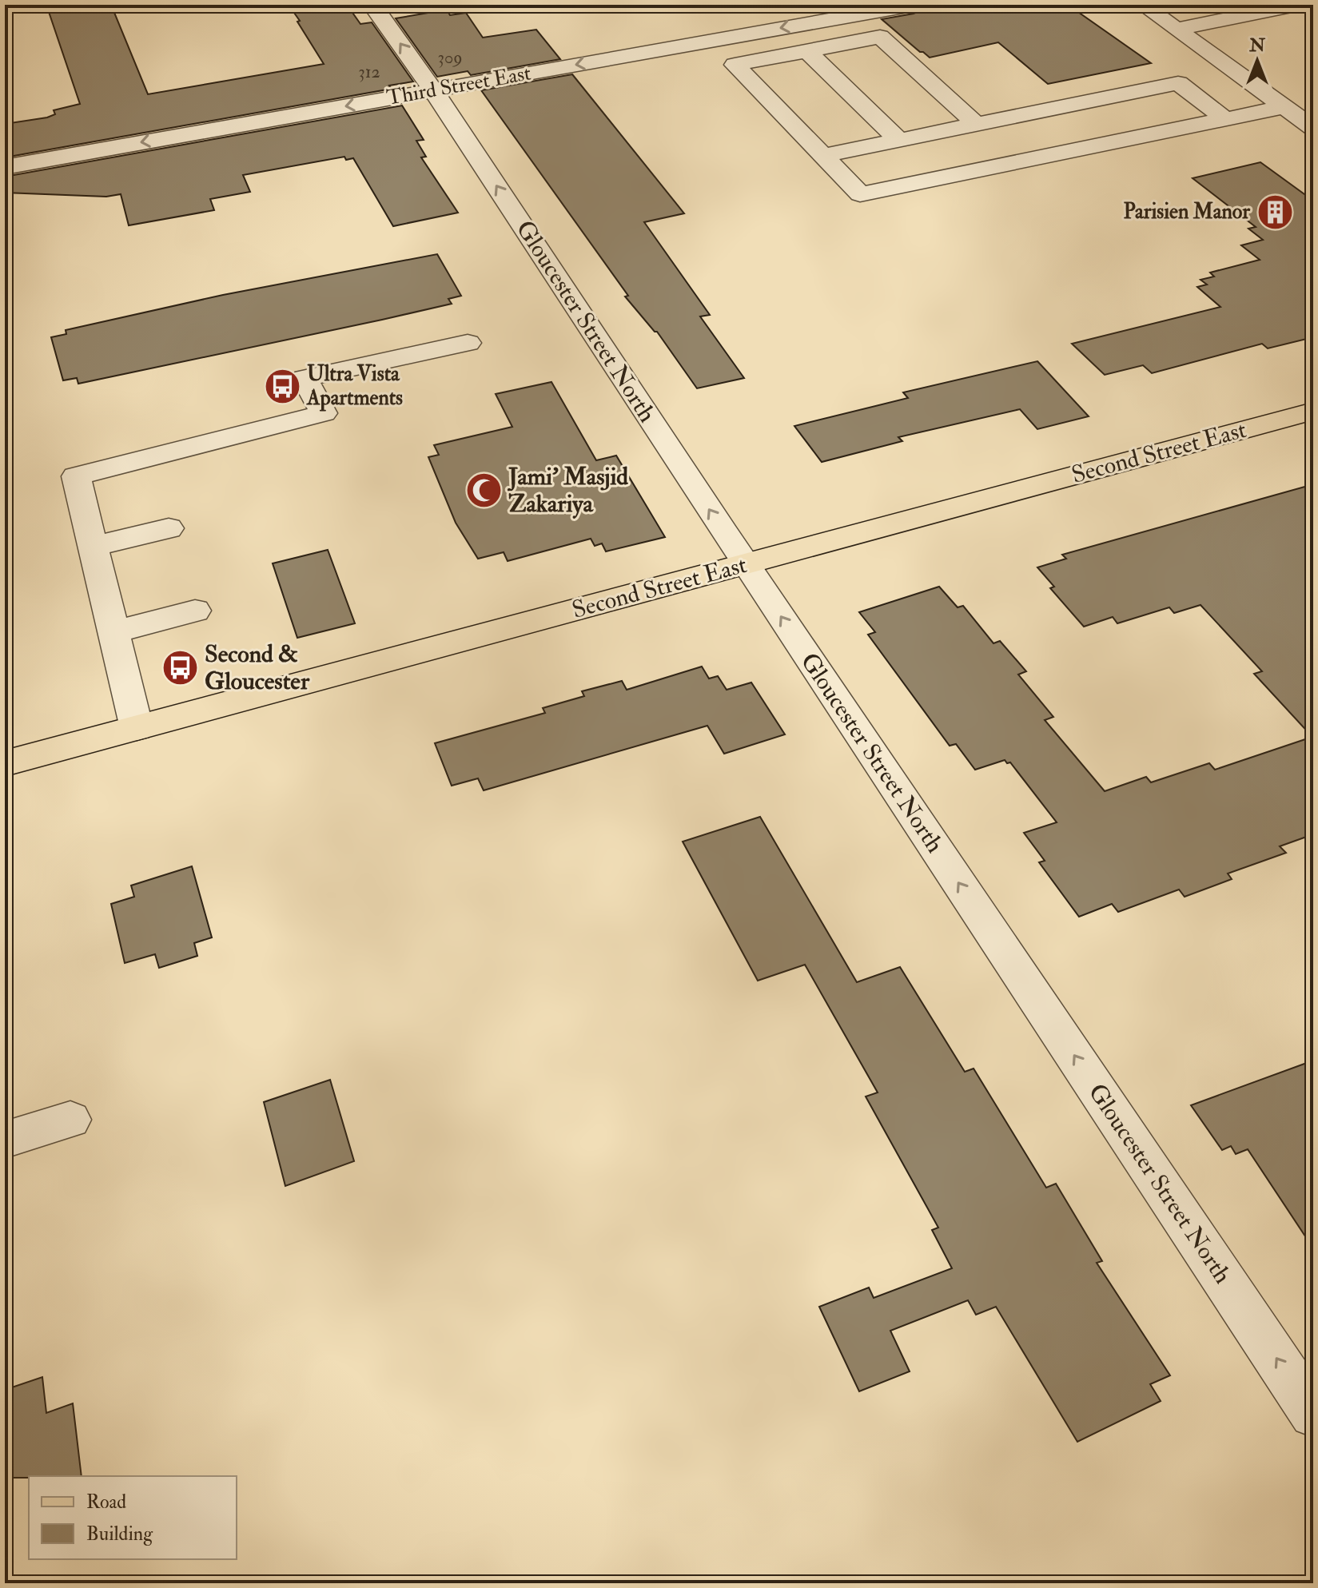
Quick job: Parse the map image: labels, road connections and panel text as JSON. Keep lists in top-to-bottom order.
{
  "streets": {
    "main road": ["Second Street East"],
    "street": ["Third Street East", "Gloucester Street North"]
  },
  "crossings": [
    ["Third Street East", "Gloucester Street North"],
    ["Gloucester Street North", "Second Street East"]
  ],
  "one_way": ["Third Street East", "Gloucester Street North"],
  "places": {
    "building": ["Parisien Manor"],
    "bus stop": ["Ultra Vista Apartments", "Second & Gloucester"],
    "mosque": ["Jami' Masjid Zakariya"]
  },
  "house_numbers": ["309", "312"],
  "legend": ["Road", "Building"],
  "north": "top"
}
